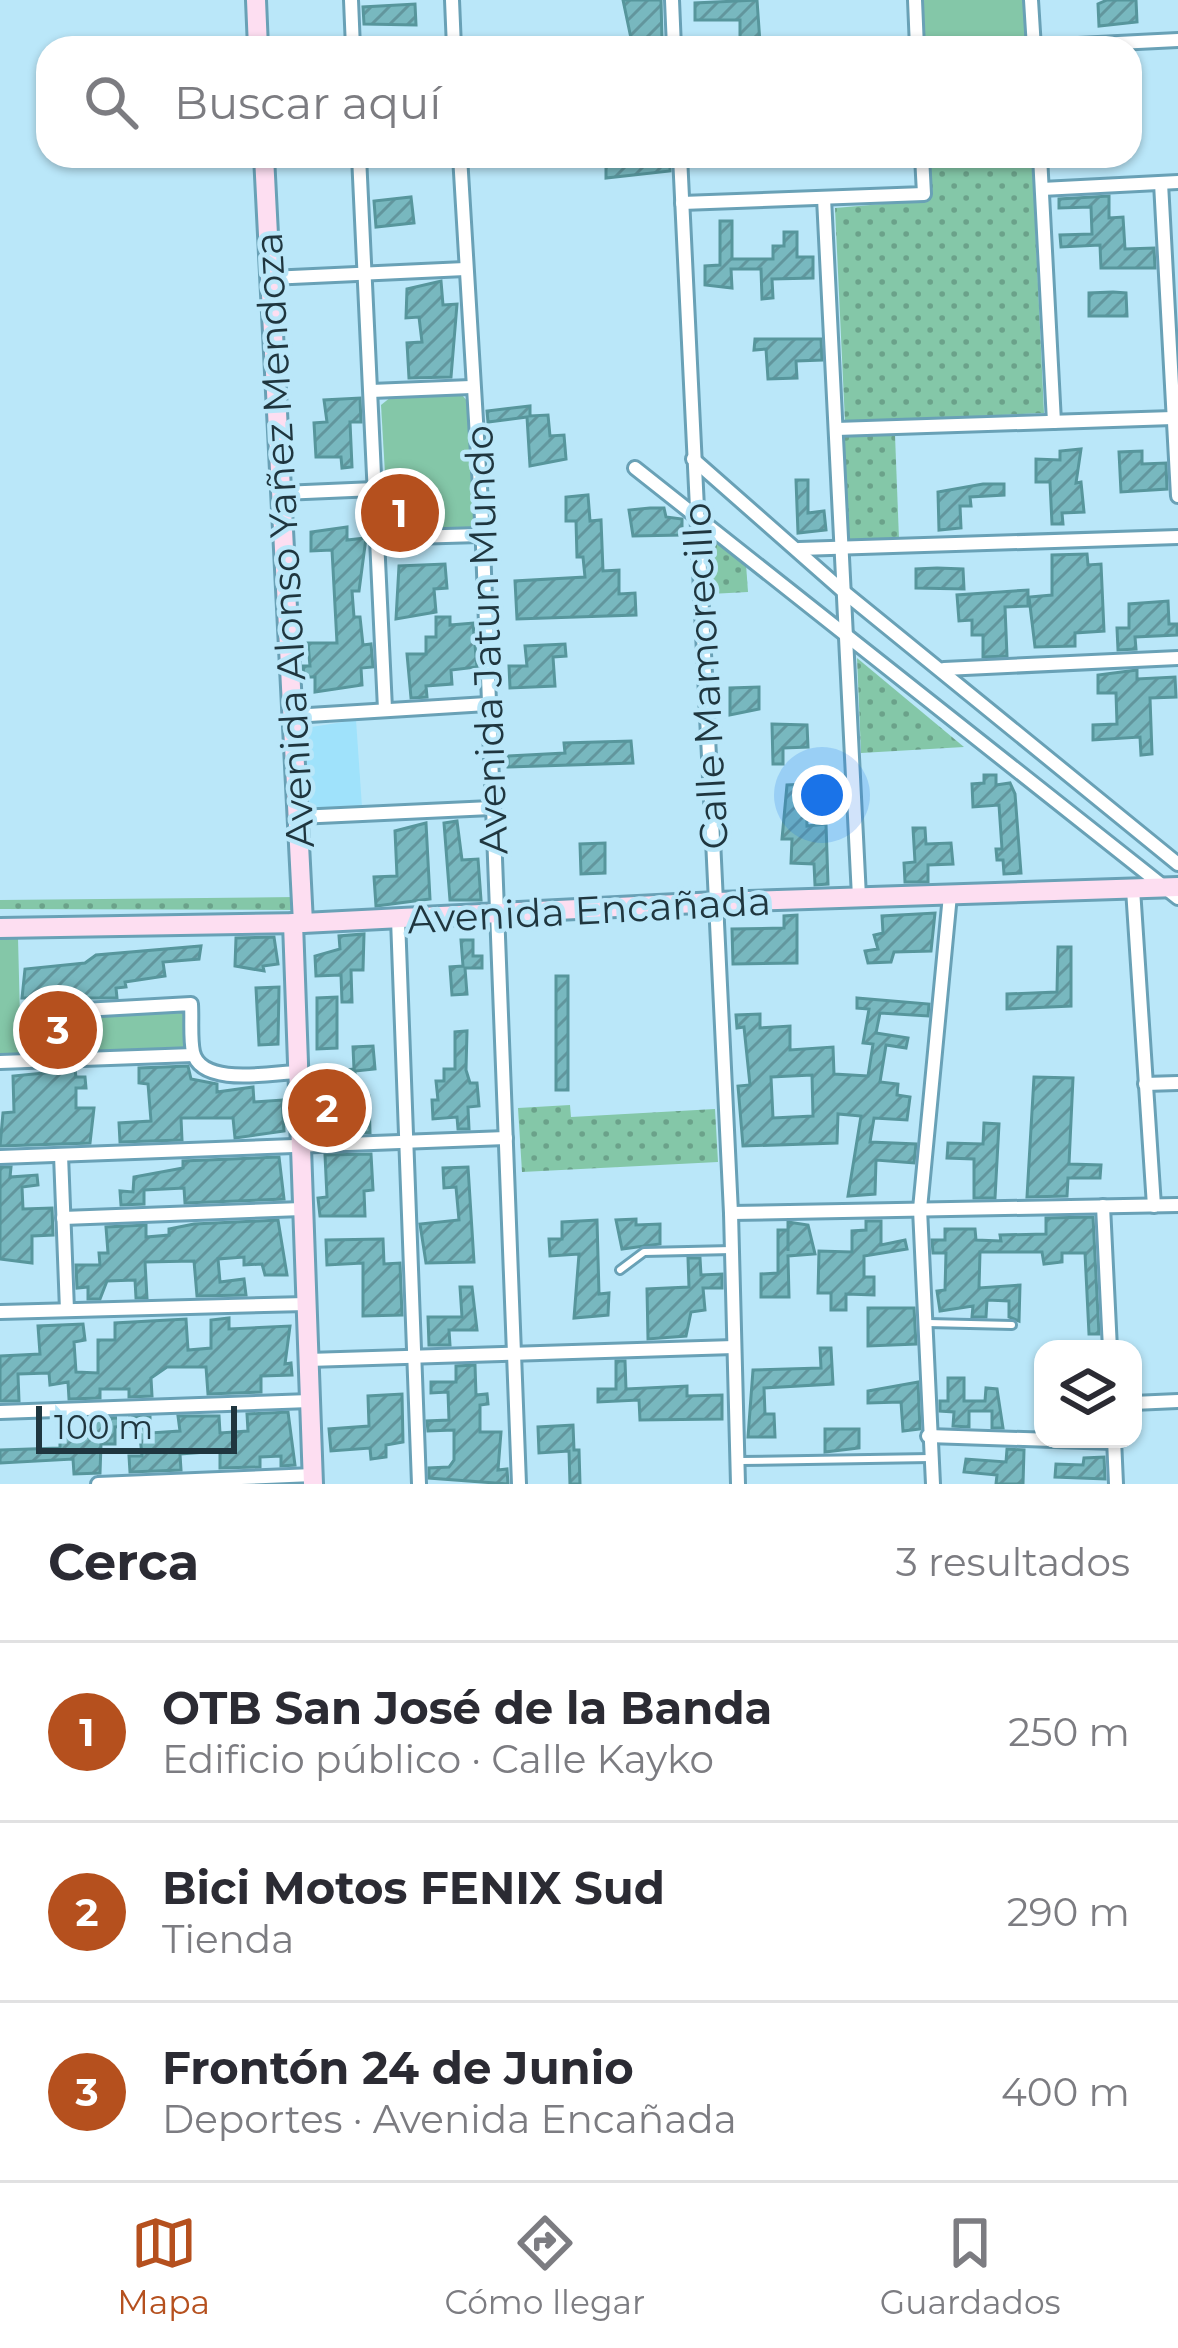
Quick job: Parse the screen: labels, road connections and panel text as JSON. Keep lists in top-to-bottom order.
{
  "streets": {
    "main road": ["Avenida Alonso Yañez Mendoza", "Avenida Encañada"],
    "street": ["Avenida Jatun Mundo", "Calle Mamorecillo"]
  },
  "crossings": [
    ["Avenida Alonso Yañez Mendoza", "Avenida Encañada"],
    ["Avenida Jatun Mundo", "Avenida Encañada"],
    ["Calle Mamorecillo", "Avenida Encañada"]
  ],
  "scale_bar": "100 m",
  "page": {
    "search": "Buscar aquí",
    "pins": ["1", "3", "2"],
    "scale": "100 m",
    "heading": ["Cerca", "3 resultados"],
    "list": [
      {
        "mark": "1",
        "name": "OTB San José de la Banda",
        "note": "Edificio público · Calle Kayko",
        "value": "250 m"
      },
      {
        "mark": "2",
        "name": "Bici Motos FENIX Sud",
        "note": "Tienda",
        "value": "290 m"
      },
      {
        "mark": "3",
        "name": "Frontón 24 de Junio",
        "note": "Deportes · Avenida Encañada",
        "value": "400 m"
      }
    ],
    "nav": ["Mapa", "Cómo llegar", "Guardados"]
  }
}
